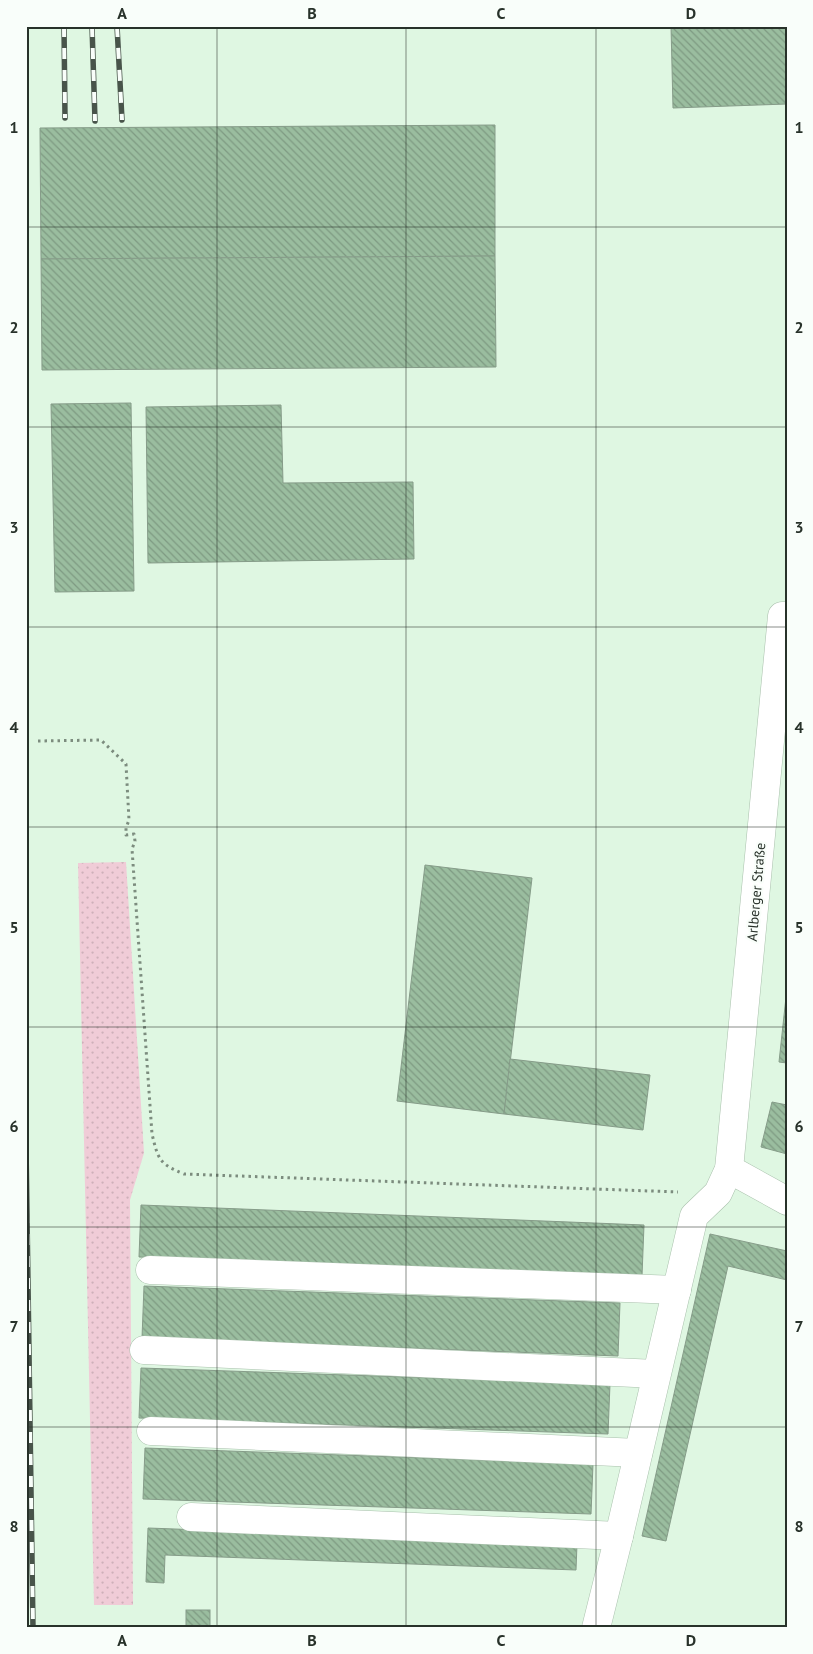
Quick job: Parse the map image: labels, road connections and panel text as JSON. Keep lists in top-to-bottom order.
{
  "streets": {
    "street": ["Arlberger Straße"]
  },
  "grid": {
    "columns": [
      "A",
      "B",
      "C",
      "D"
    ],
    "rows": [
      "1",
      "2",
      "3",
      "4",
      "5",
      "6",
      "7",
      "8"
    ]
  }
}
